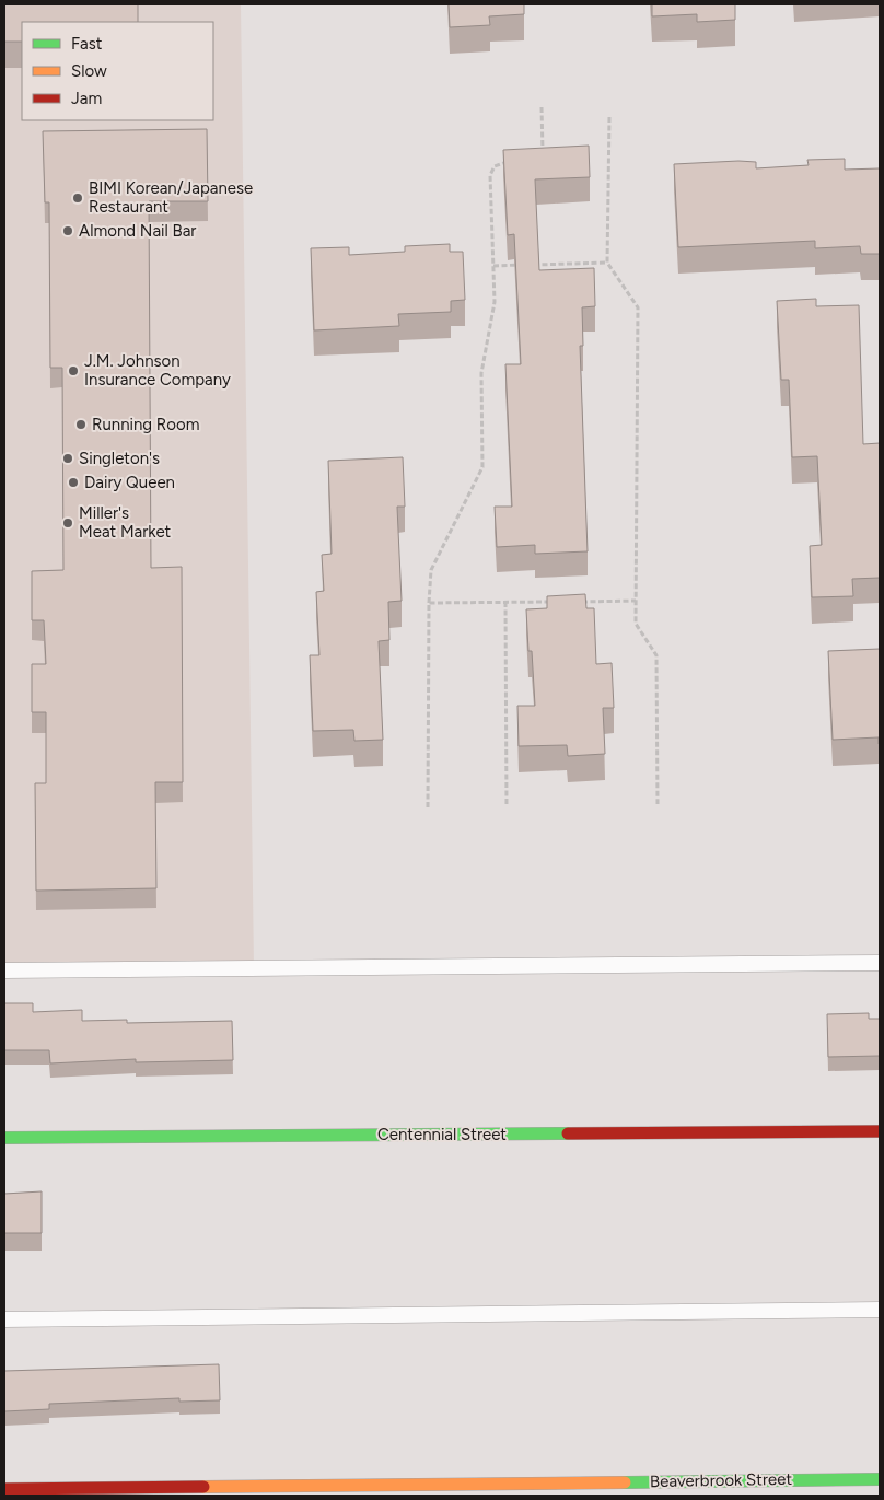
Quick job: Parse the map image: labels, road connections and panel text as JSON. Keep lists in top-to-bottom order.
{
  "streets": {
    "street": ["Centennial Street", "Beaverbrook Street"]
  },
  "places": [
    "BIMI Korean/Japanese Restaurant",
    "Almond Nail Bar",
    "J.M. Johnson Insurance Company",
    "Running Room",
    "Singleton's",
    "Dairy Queen",
    "Miller's Meat Market"
  ],
  "legend": ["Fast", "Slow", "Jam"]
}
